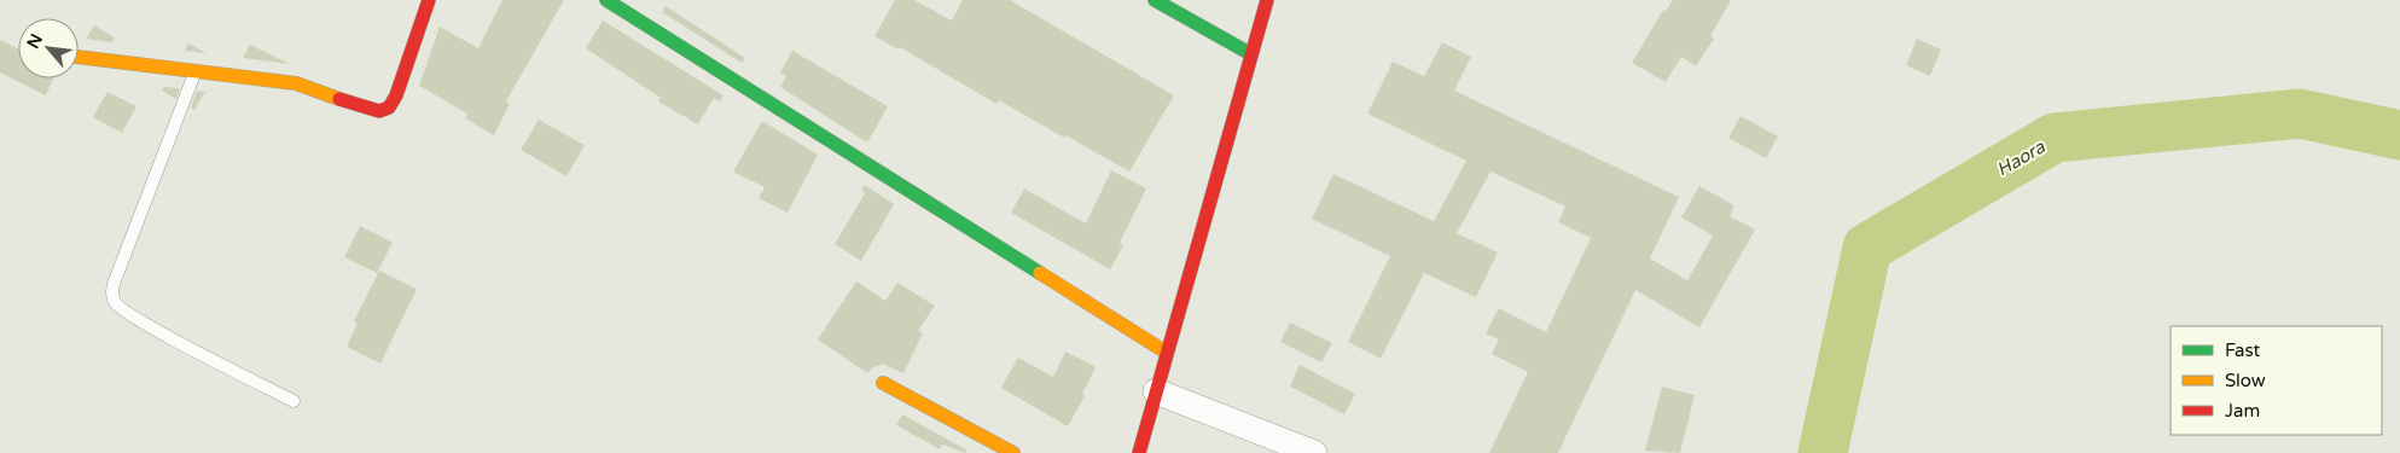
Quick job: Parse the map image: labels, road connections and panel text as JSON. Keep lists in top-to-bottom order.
{
  "water": ["Haora"],
  "legend": ["Fast", "Slow", "Jam"],
  "north": "top left"
}
